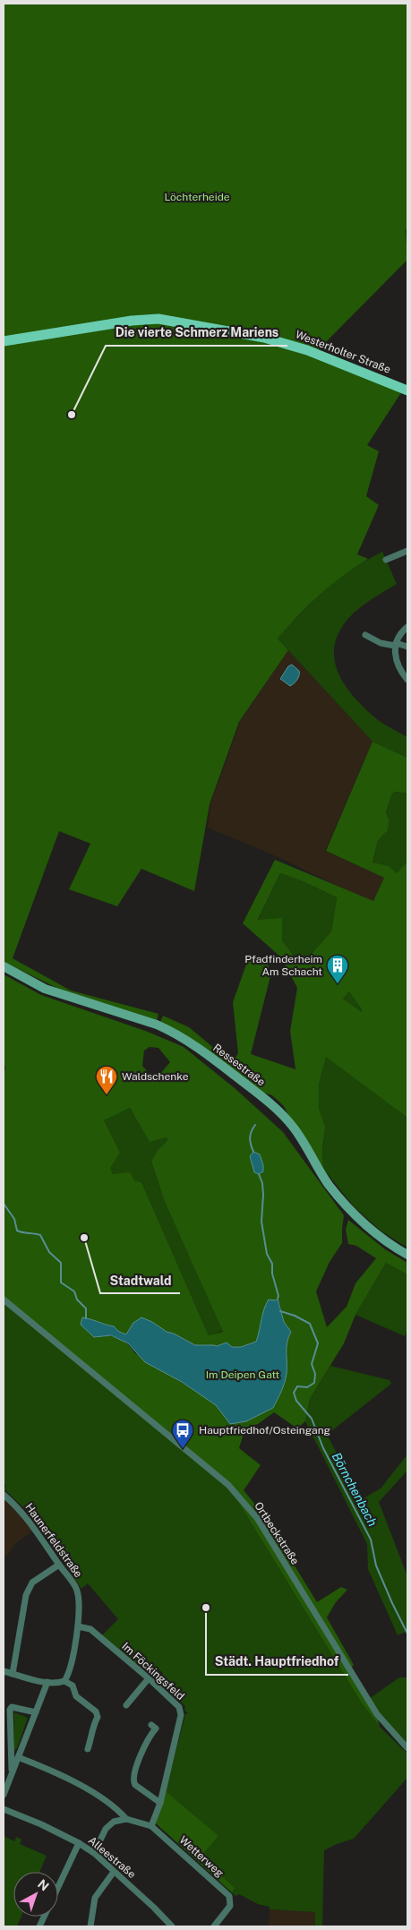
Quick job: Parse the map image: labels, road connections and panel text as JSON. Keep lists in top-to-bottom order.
{
  "streets": {
    "main road": ["Westerholter Straße", "Ressestraße"],
    "street": [
      "Ortbeckstraße",
      "Haunerfeldstraße",
      "Im Föckingsfeld",
      "Wetterweg",
      "Alleestraße"
    ]
  },
  "crossings": [
    ["Haunerfeldstraße", "Im Föckingsfeld"],
    ["Im Föckingsfeld", "Wetterweg"]
  ],
  "water": ["Börnchenbach"],
  "parks": ["Löchterheide", "Im Deipen Gatt"],
  "places": {
    "other": ["Die vierte Schmerz Mariens", "Stadtwald", "Städt. Hauptfriedhof"],
    "building": ["Pfadfinderheim Am Schacht"],
    "restaurant": ["Waldschenke"],
    "bus stop": ["Hauptfriedhof/Osteingang"]
  },
  "north": "top right"
}
